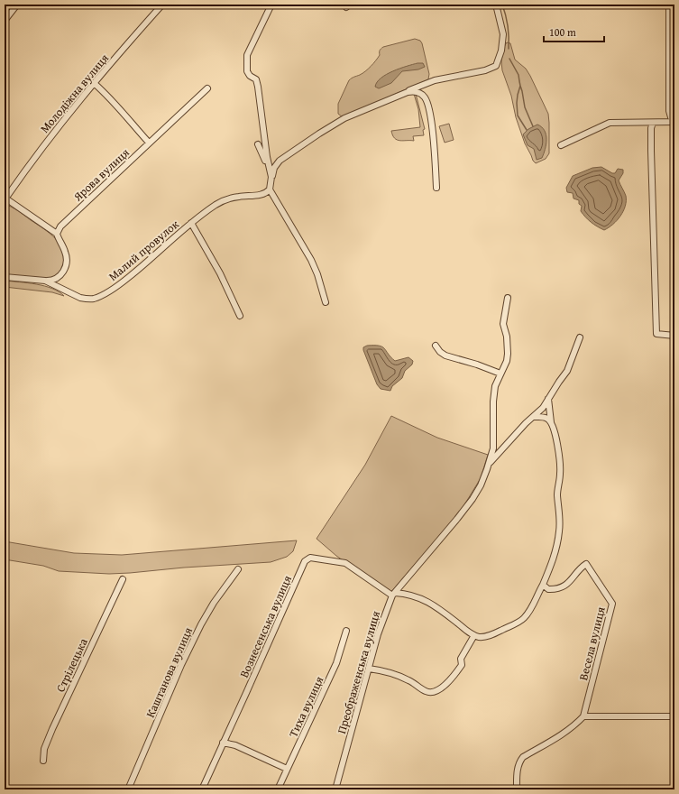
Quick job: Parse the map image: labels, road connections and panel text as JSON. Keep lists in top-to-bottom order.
{
  "streets": {
    "street": [
      "Молодіжна вулиця",
      "Ярова вулиця",
      "Малий провулок",
      "Вознесенська вулиця",
      "Весела вулиця",
      "Стрілецька",
      "Каштанова вулиця",
      "Преображенська вулиця",
      "Тиха вулиця"
    ]
  },
  "crossings": [
    ["Вознесенська вулиця", "Преображенська вулиця"]
  ],
  "scale_bar": "100 m"
}
